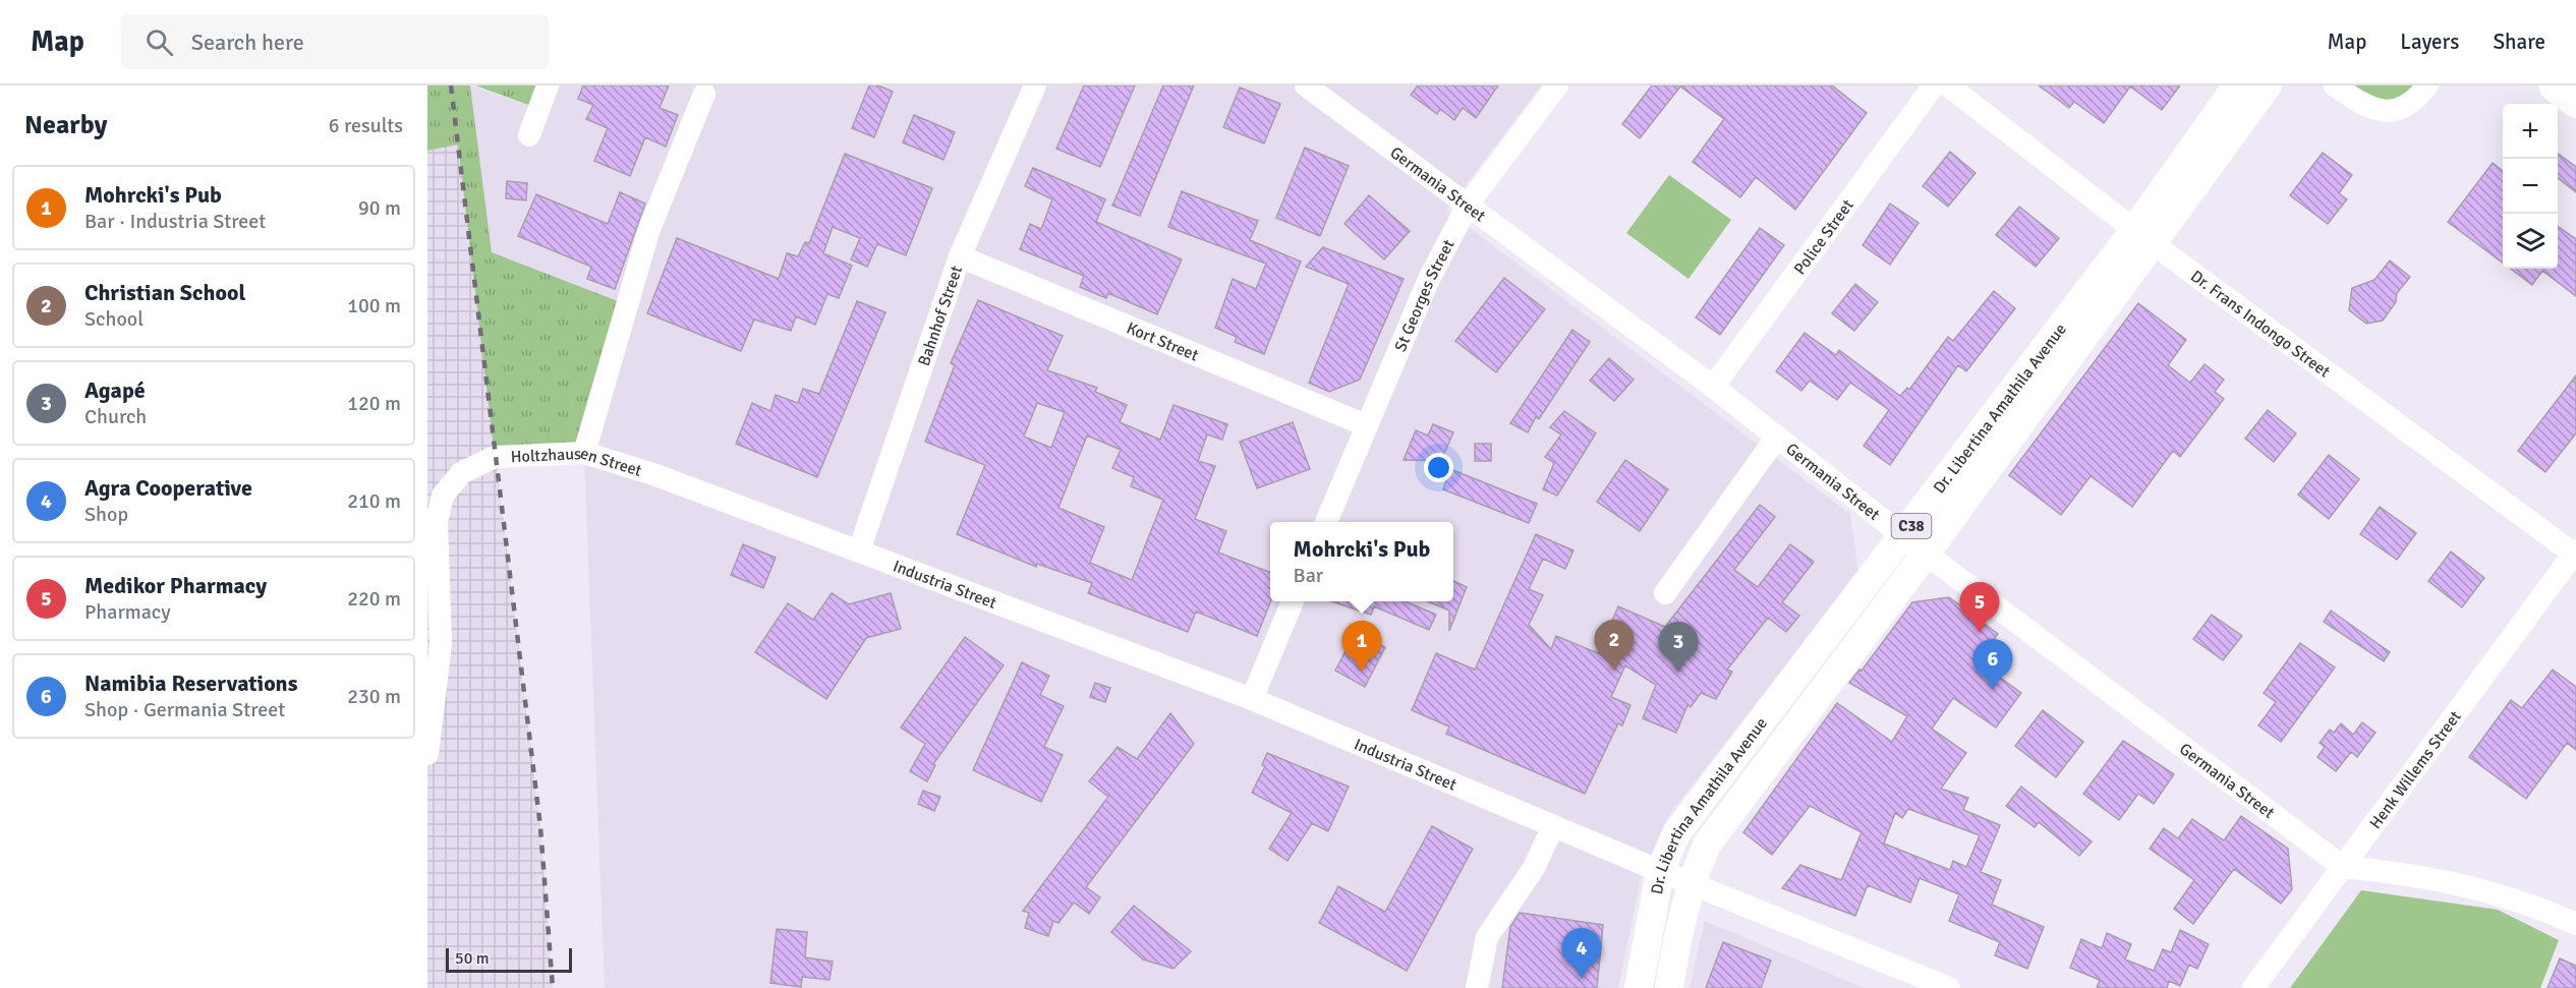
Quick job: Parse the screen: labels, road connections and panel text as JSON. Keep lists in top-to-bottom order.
{
  "streets": {
    "main road": ["Dr. Libertina Amathila Avenue", "C38"],
    "street": [
      "Germania Street",
      "Police Street",
      "St Georges Street",
      "Bahnhof Street",
      "Dr. Frans Indongo Street",
      "Kort Street",
      "Holtzhausen Street",
      "Industria Street",
      "Henk Willems Street"
    ]
  },
  "crossings": [
    ["Germania Street", "Police Street"],
    ["Germania Street", "St Georges Street"],
    ["Germania Street", "Dr. Libertina Amathila Avenue"],
    ["Germania Street", "Henk Willems Street"],
    ["St Georges Street", "Kort Street"],
    ["Bahnhof Street", "Kort Street"],
    ["Bahnhof Street", "Holtzhausen Street"],
    ["Bahnhof Street", "Industria Street"],
    ["Dr. Frans Indongo Street", "Dr. Libertina Amathila Avenue"],
    ["Dr. Frans Indongo Street", "Henk Willems Street"],
    ["Dr. Libertina Amathila Avenue", "Industria Street"],
    ["Holtzhausen Street", "Industria Street"]
  ],
  "scale_bar": "50 m",
  "page": {
    "header": "Map",
    "search": "Search here",
    "nav": ["Map", "Layers", "Share"],
    "heading": ["Nearby", "6 results"],
    "map_buttons": ["+", "−"],
    "list": [
      {
        "mark": "1",
        "name": "Mohrcki's Pub",
        "note": "Bar · Industria Street",
        "value": "90 m"
      },
      {
        "mark": "2",
        "name": "Christian School",
        "note": "School",
        "value": "100 m"
      },
      {
        "mark": "3",
        "name": "Agapé",
        "note": "Church",
        "value": "120 m"
      },
      {
        "mark": "4",
        "name": "Agra Cooperative",
        "note": "Shop",
        "value": "210 m"
      },
      {
        "mark": "5",
        "name": "Medikor Pharmacy",
        "note": "Pharmacy",
        "value": "220 m"
      },
      {
        "mark": "6",
        "name": "Namibia Reservations",
        "note": "Shop · Germania Street",
        "value": "230 m"
      }
    ],
    "popup": ["Mohrcki's Pub", "Bar"],
    "pins": [
      "5",
      "2",
      "1",
      "3",
      "6",
      "4"
    ],
    "scale": "50 m"
  }
}
